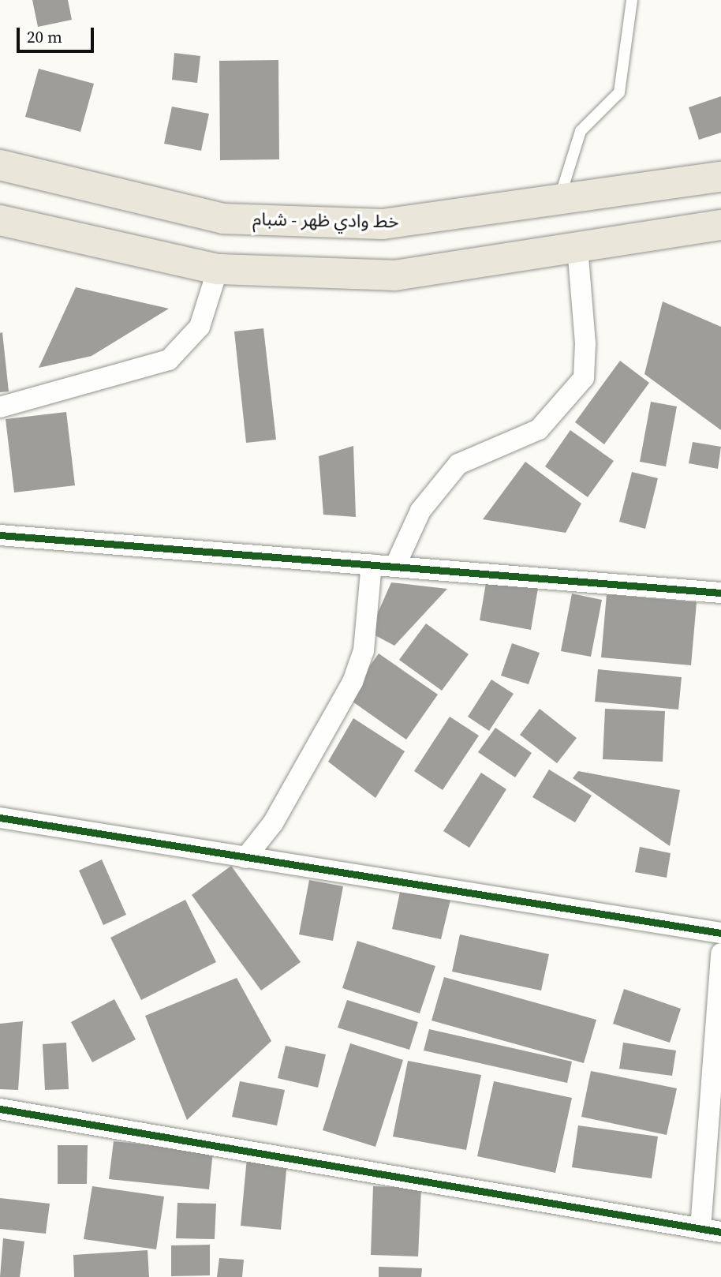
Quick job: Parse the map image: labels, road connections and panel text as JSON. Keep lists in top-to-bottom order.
{
  "streets": {
    "main road": ["خط وادي ظهر - شبام"]
  },
  "scale_bar": "20 m"
}
